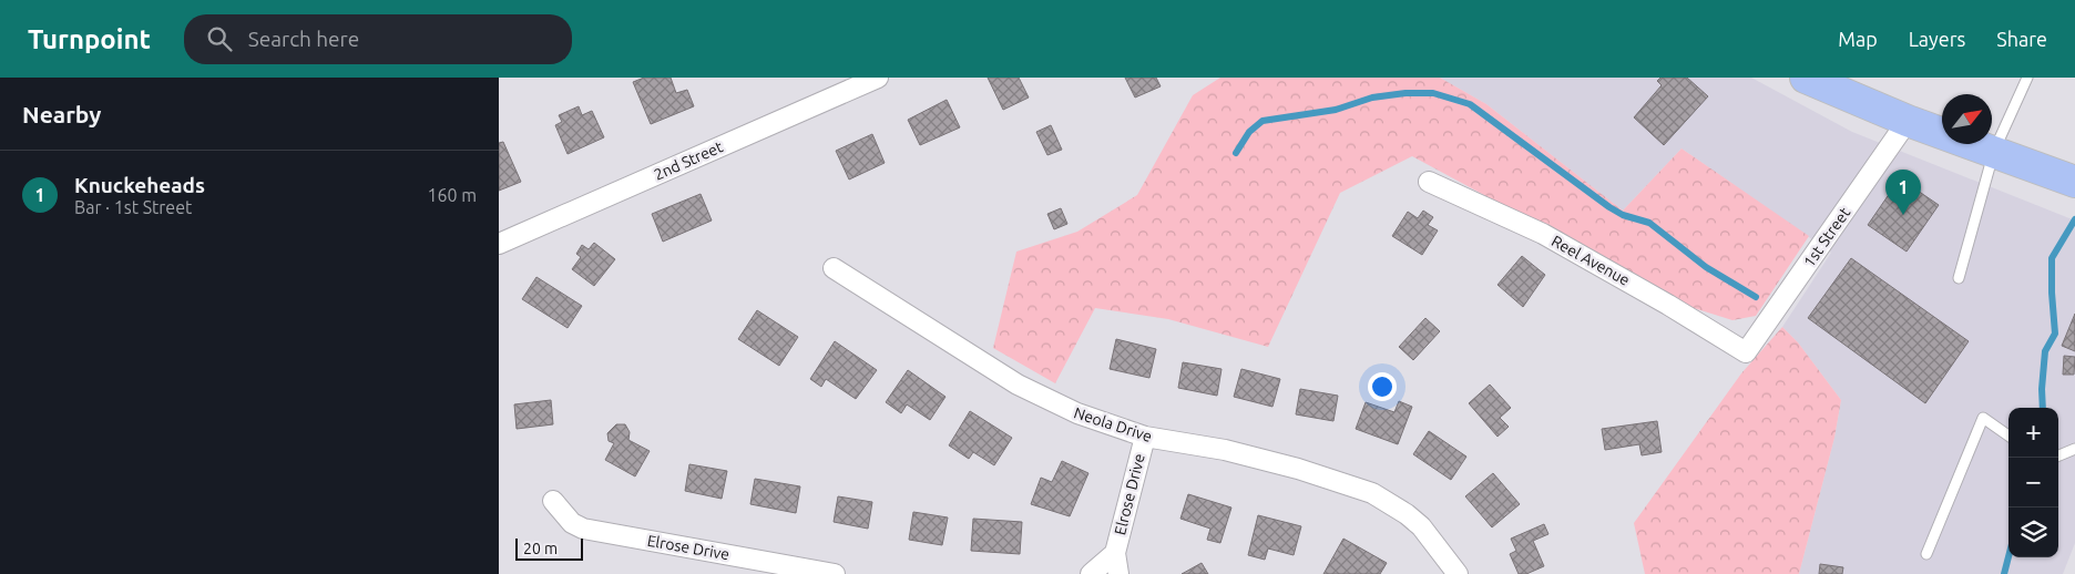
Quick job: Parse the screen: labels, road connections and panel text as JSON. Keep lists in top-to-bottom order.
{
  "streets": {
    "street": [
      "2nd Street",
      "1st Street",
      "Reel Avenue",
      "Neola Drive",
      "Elrose Drive"
    ]
  },
  "crossings": [
    ["1st Street", "Reel Avenue"],
    ["Neola Drive", "Elrose Drive"]
  ],
  "scale_bar": "20 m",
  "north": "top right",
  "page": {
    "header": "Turnpoint",
    "search": "Search here",
    "nav": ["Map", "Layers", "Share"],
    "heading": "Nearby",
    "list": [
      {
        "mark": "1",
        "name": "Knuckeheads",
        "note": "Bar · 1st Street",
        "value": "160 m"
      }
    ],
    "pins": "1",
    "map_buttons": ["+", "−"],
    "scale": "20 m"
  }
}
